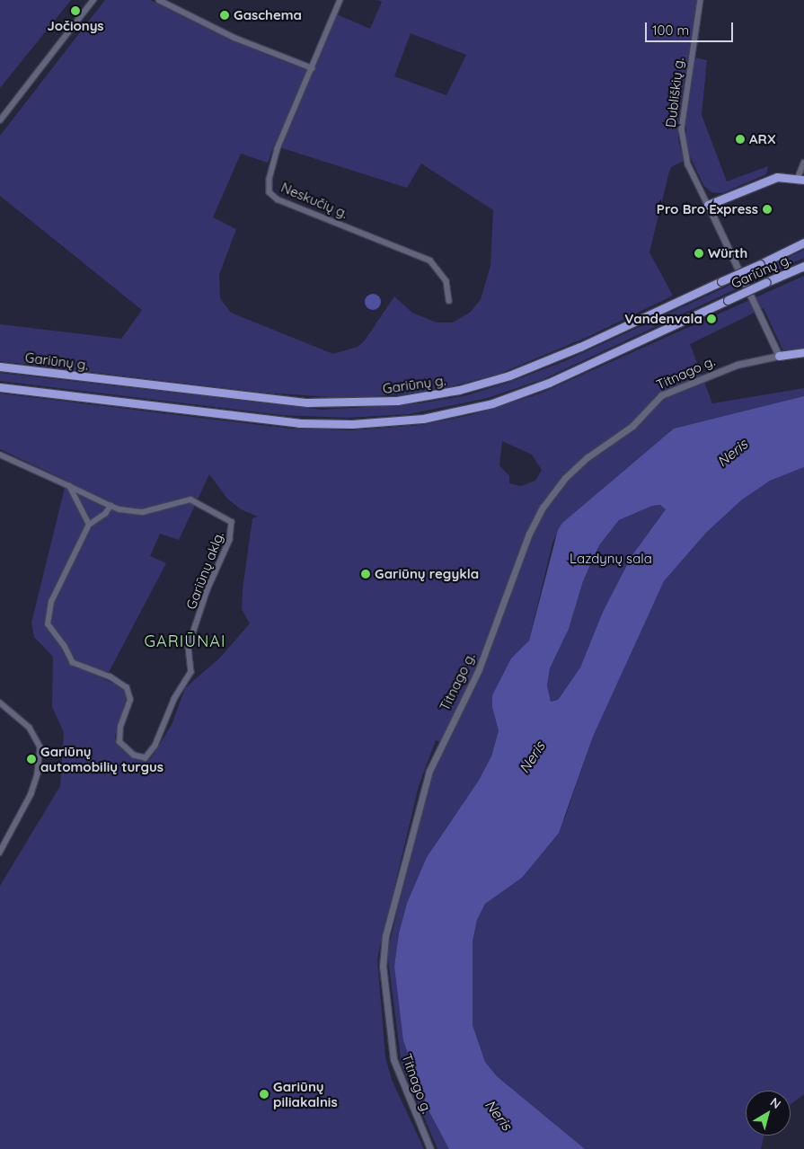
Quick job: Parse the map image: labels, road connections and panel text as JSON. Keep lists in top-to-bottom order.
{
  "streets": {
    "highway": ["Gariūnų g."],
    "street": [
      "Dubliškių g.",
      "Neskučių g.",
      "Titnago g.",
      "Gariūnų aklg."
    ]
  },
  "crossings": [
    ["Dubliškių g.", "Titnago g."]
  ],
  "districts": ["GARIŪNAI"],
  "water": ["Neris"],
  "parks": ["Lazdynų sala"],
  "places": [
    "Jočionys",
    "Gaschema",
    "ARX",
    "Pro Bro Express",
    "Würth",
    "Vandenvala",
    "Gariūnų regykla",
    "Gariūnų automobilių turgus",
    "Gariūnų piliakalnis"
  ],
  "scale_bar": "100 m",
  "north": "top right"
}
